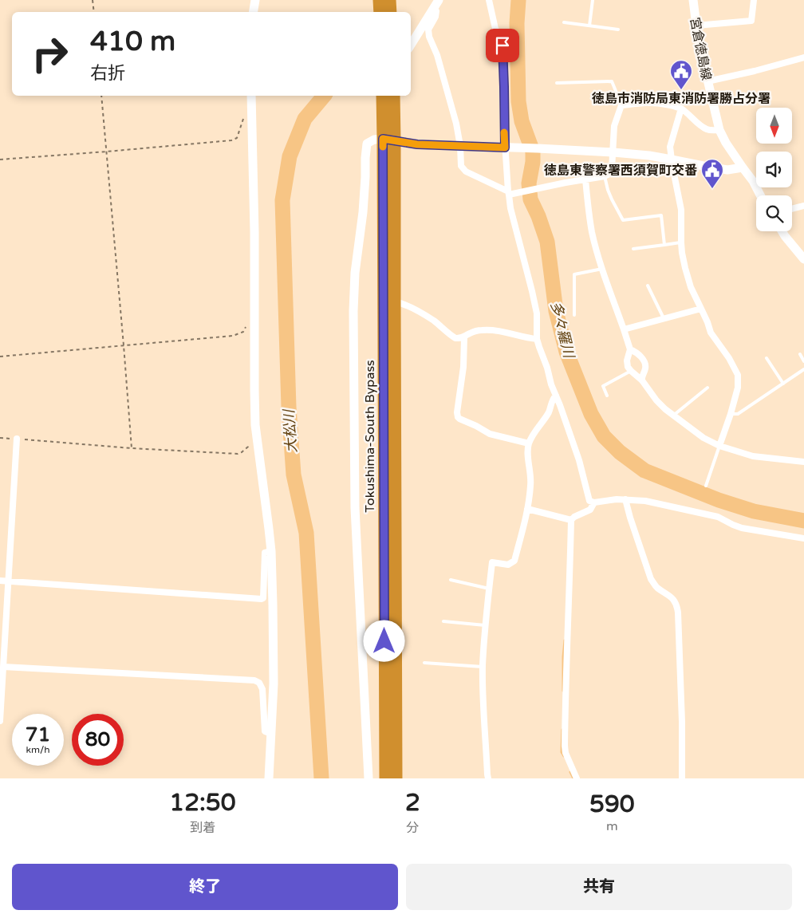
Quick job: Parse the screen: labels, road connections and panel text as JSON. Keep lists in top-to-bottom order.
{
  "streets": {
    "highway": ["Tokushima-South Bypass"],
    "street": ["宮倉徳島線"]
  },
  "water": ["多々羅川", "大松川"],
  "places": {
    "public building": ["徳島市消防局東消防署勝占分署", "徳島東警察署西須賀町交番"]
  },
  "north": "bottom",
  "page": {
    "turn": ["410 m", "右折"],
    "speed": "71 km/h",
    "limit": "80",
    "eta": [
      "12:50",
      "到着",
      "2",
      "分",
      "590",
      "m"
    ],
    "buttons": ["終了", "共有"]
  }
}
